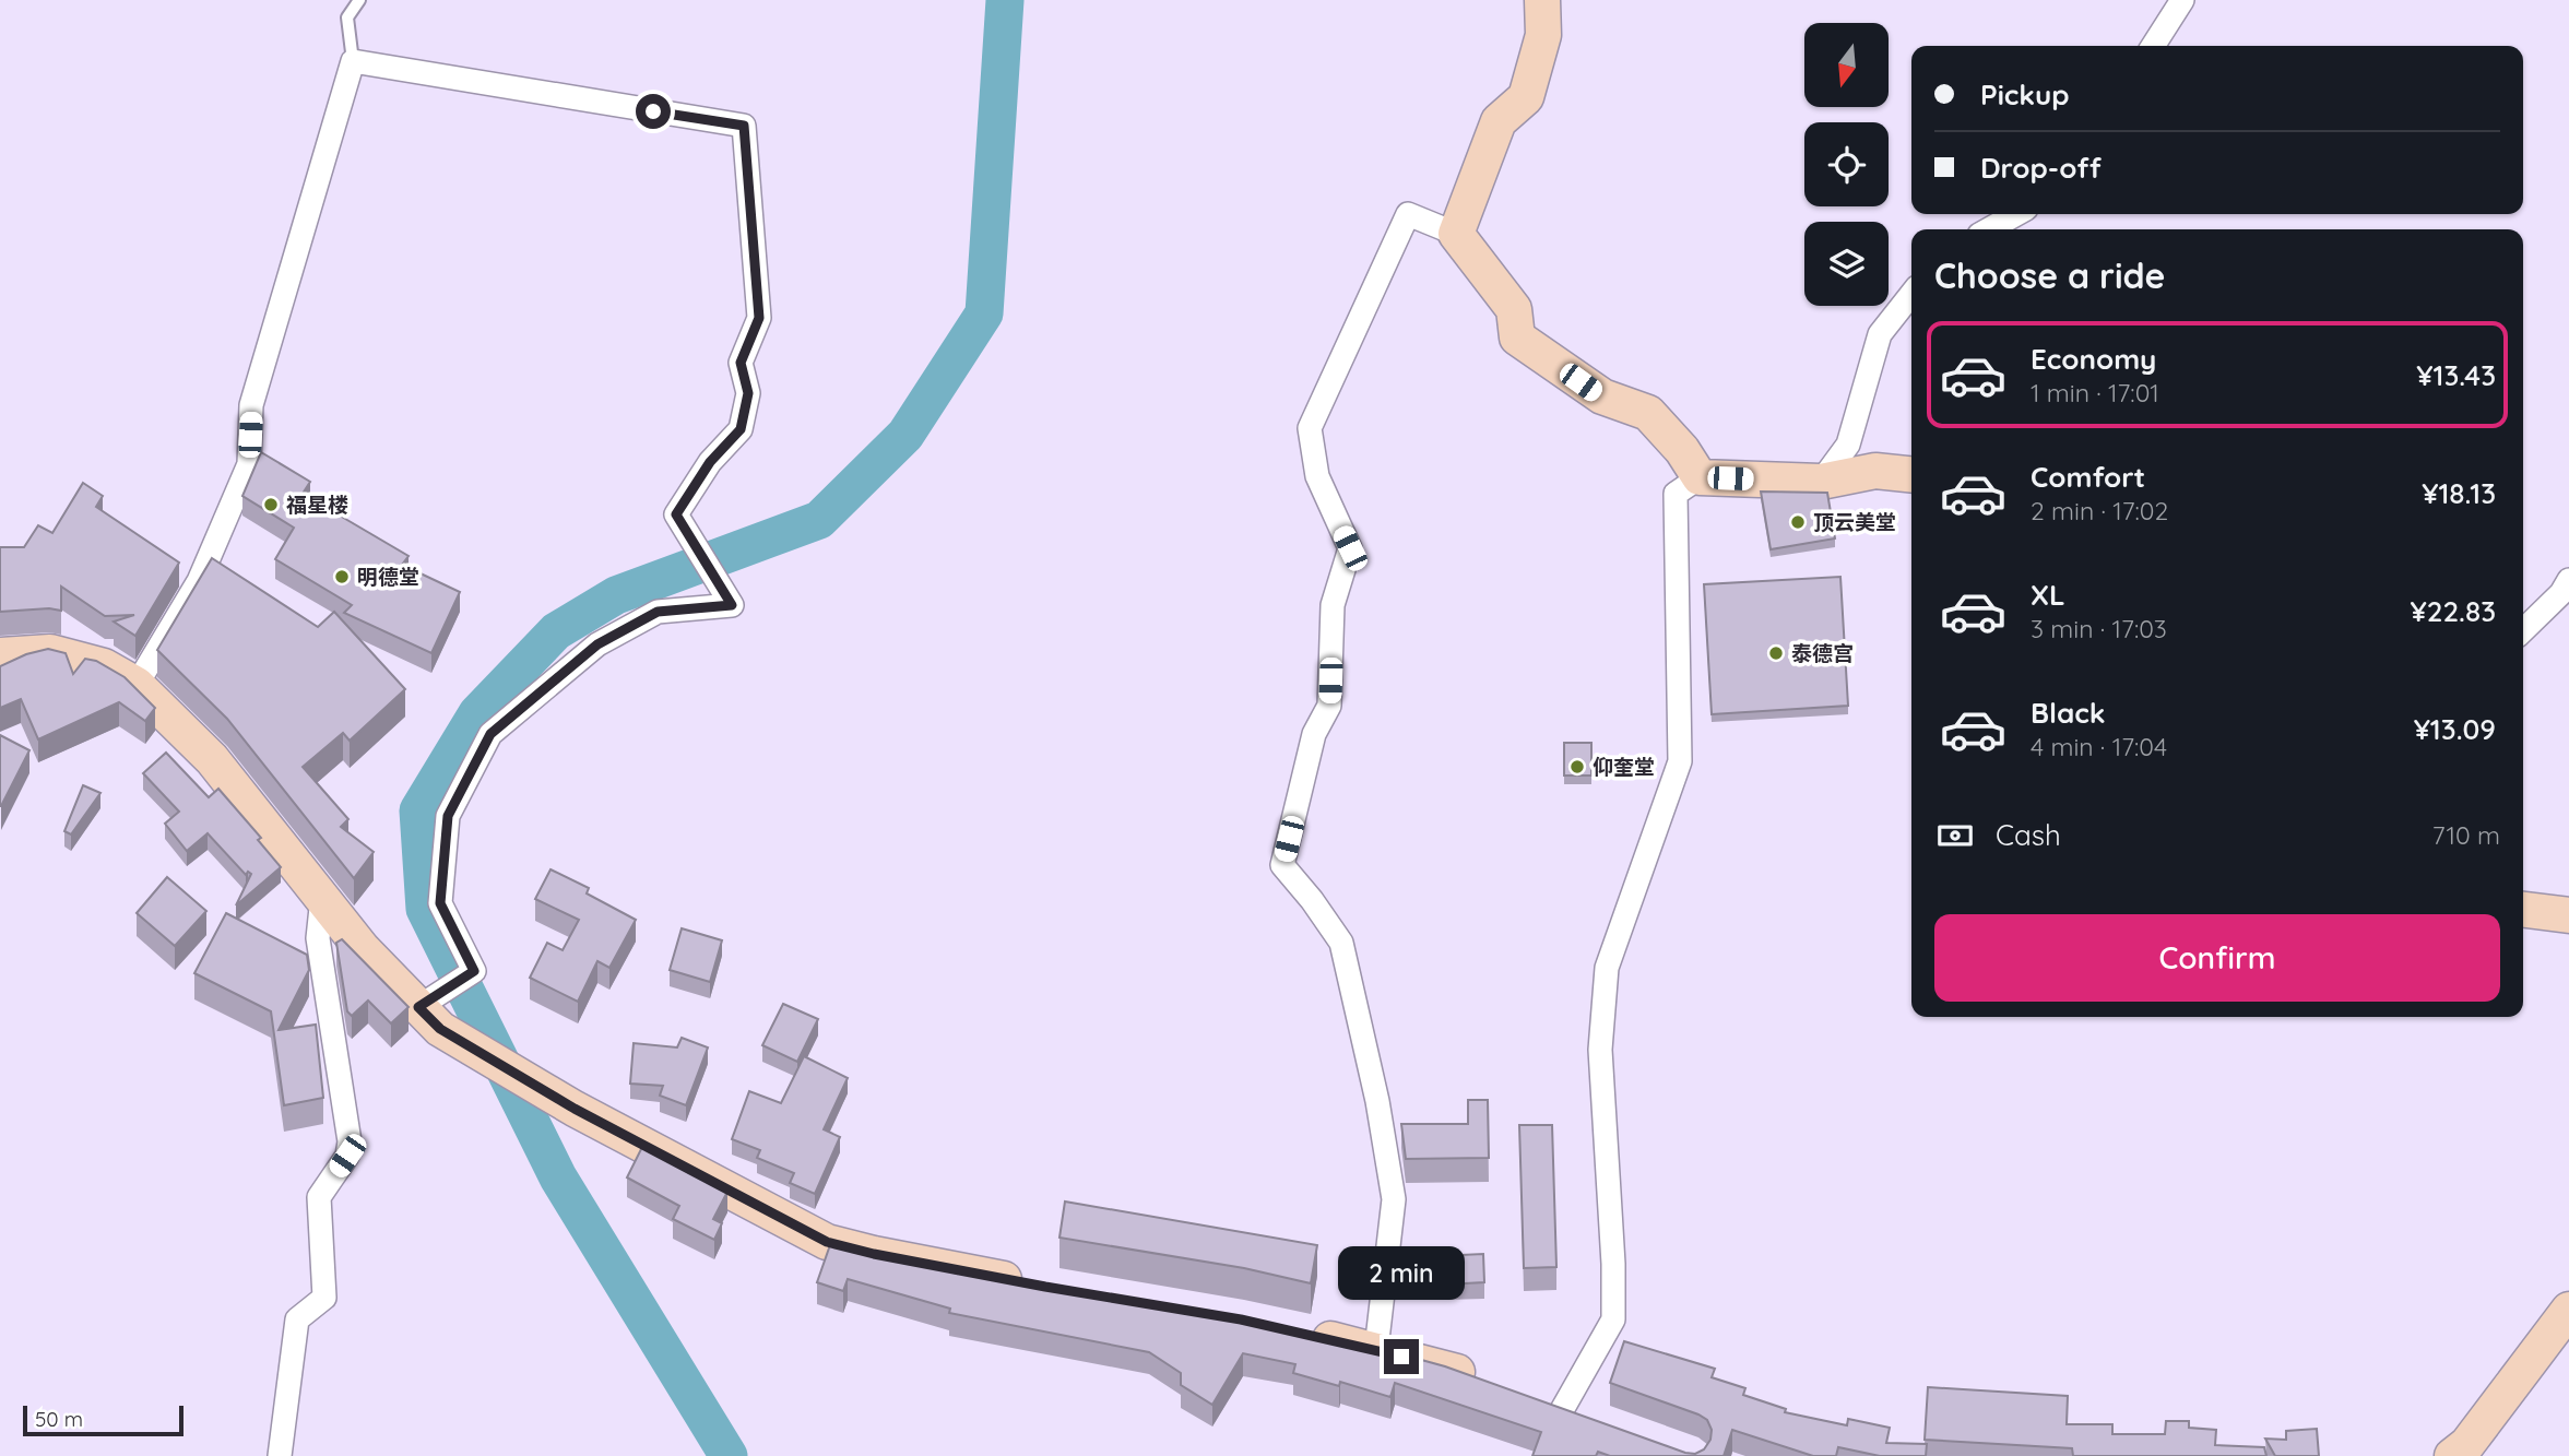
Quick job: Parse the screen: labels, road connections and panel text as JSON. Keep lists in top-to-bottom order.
{
  "places": [
    "福星楼",
    "顶云美堂",
    "明德堂",
    "泰德宫",
    "仰奎堂"
  ],
  "scale_bar": "50 m",
  "north": "bottom",
  "page": {
    "banner": ["Pickup", "Drop-off"],
    "heading": "Choose a ride",
    "list": [
      {
        "name": "Economy",
        "note": "1 min · 17:01",
        "value": "¥13.43"
      },
      {
        "name": "Comfort",
        "note": "2 min · 17:02",
        "value": "¥18.13"
      },
      {
        "name": "XL",
        "note": "3 min · 17:03",
        "value": "¥22.83"
      },
      {
        "name": "Black",
        "note": "4 min · 17:04",
        "value": "¥13.09"
      }
    ],
    "pay": ["Cash", "710 m"],
    "buttons": "Confirm",
    "bubble": "2 min",
    "scale": "50 m"
  }
}
